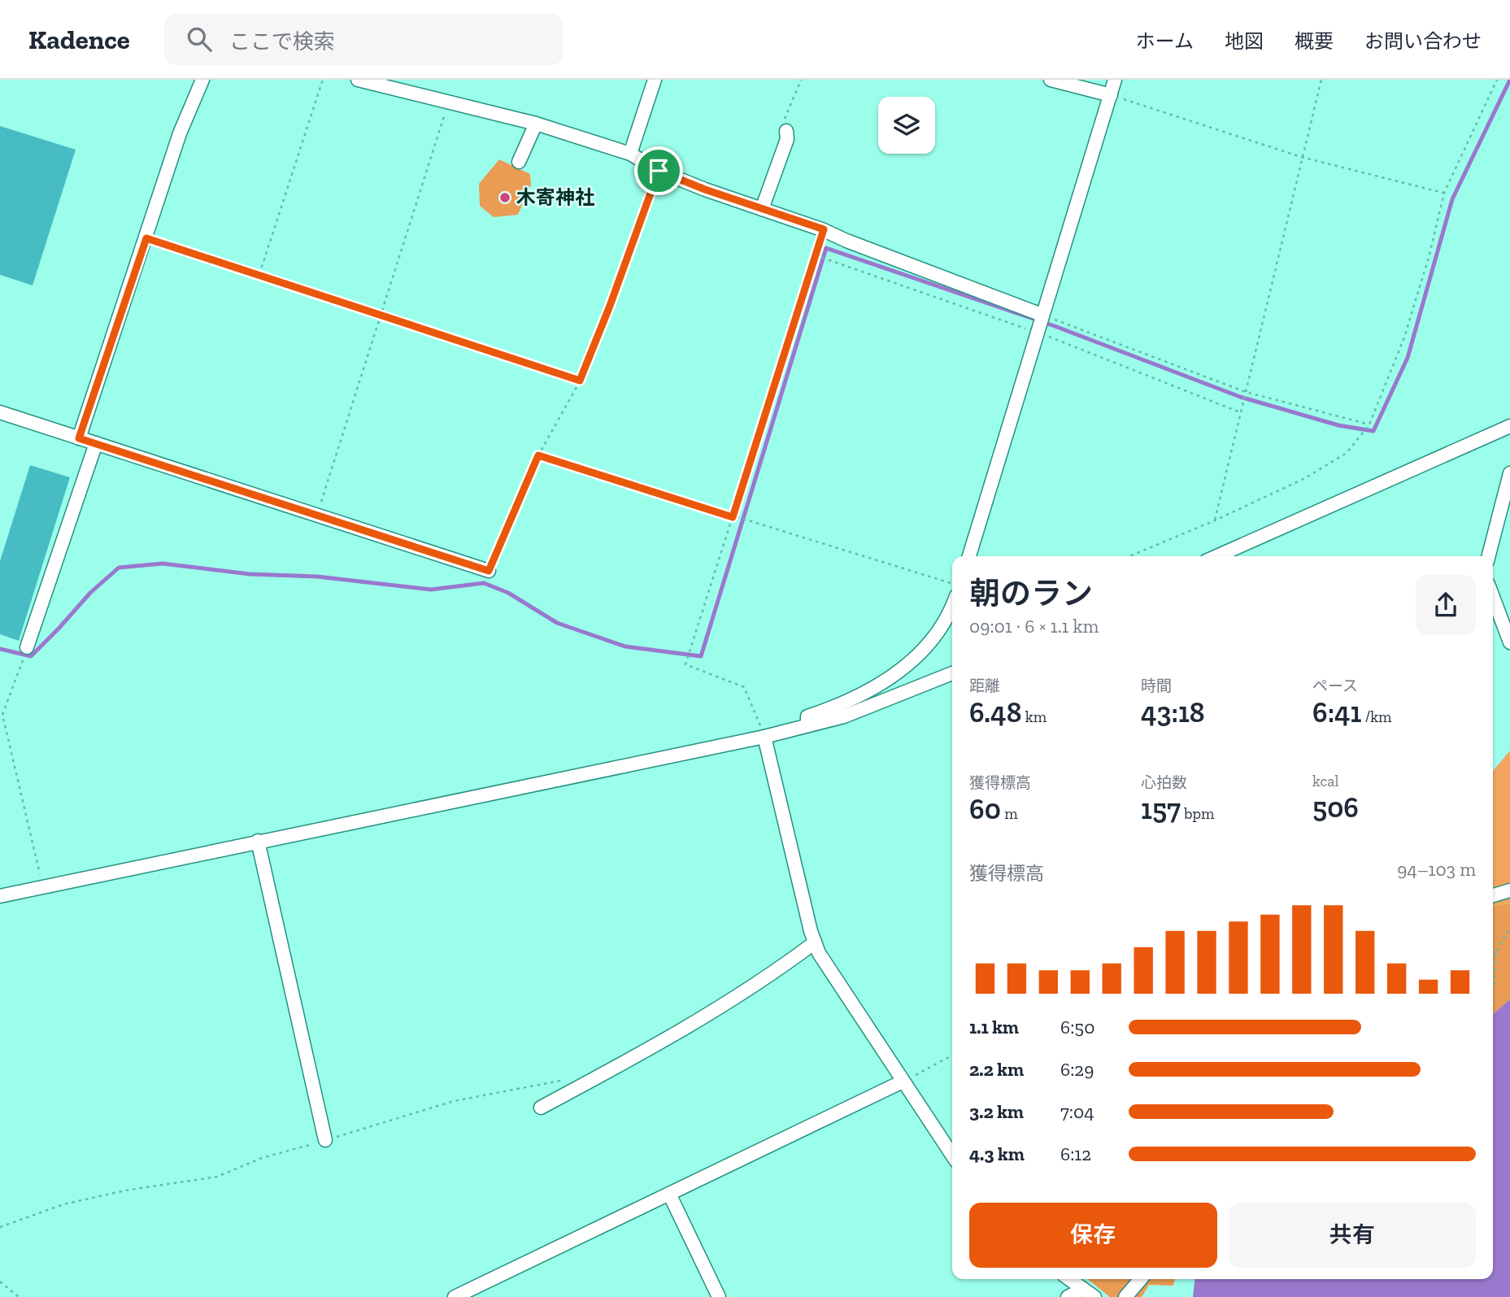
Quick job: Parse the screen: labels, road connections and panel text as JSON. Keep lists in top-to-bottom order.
{
  "places": ["木寄神社"],
  "page": {
    "header": "Kadence",
    "search": "ここで検索",
    "nav": [
      "ホーム",
      "地図",
      "概要",
      "お問い合わせ"
    ],
    "heading": ["朝のラン", "09:01 · 6 × 1.1 km"],
    "stats": [
      ["距離", "6.48 km"],
      ["時間", "43:18"],
      ["ペース", "6:41 /km"],
      ["獲得標高", "60 m"],
      ["心拍数", "157 bpm"],
      ["kcal", "506"]
    ],
    "chart": ["獲得標高", "94–103 m"],
    "list": [
      {
        "name": "1.1 km",
        "note": "6:50"
      },
      {
        "name": "2.2 km",
        "note": "6:29"
      },
      {
        "name": "3.2 km",
        "note": "7:04"
      },
      {
        "name": "4.3 km",
        "note": "6:12"
      }
    ],
    "buttons": ["保存", "共有"]
  }
}
